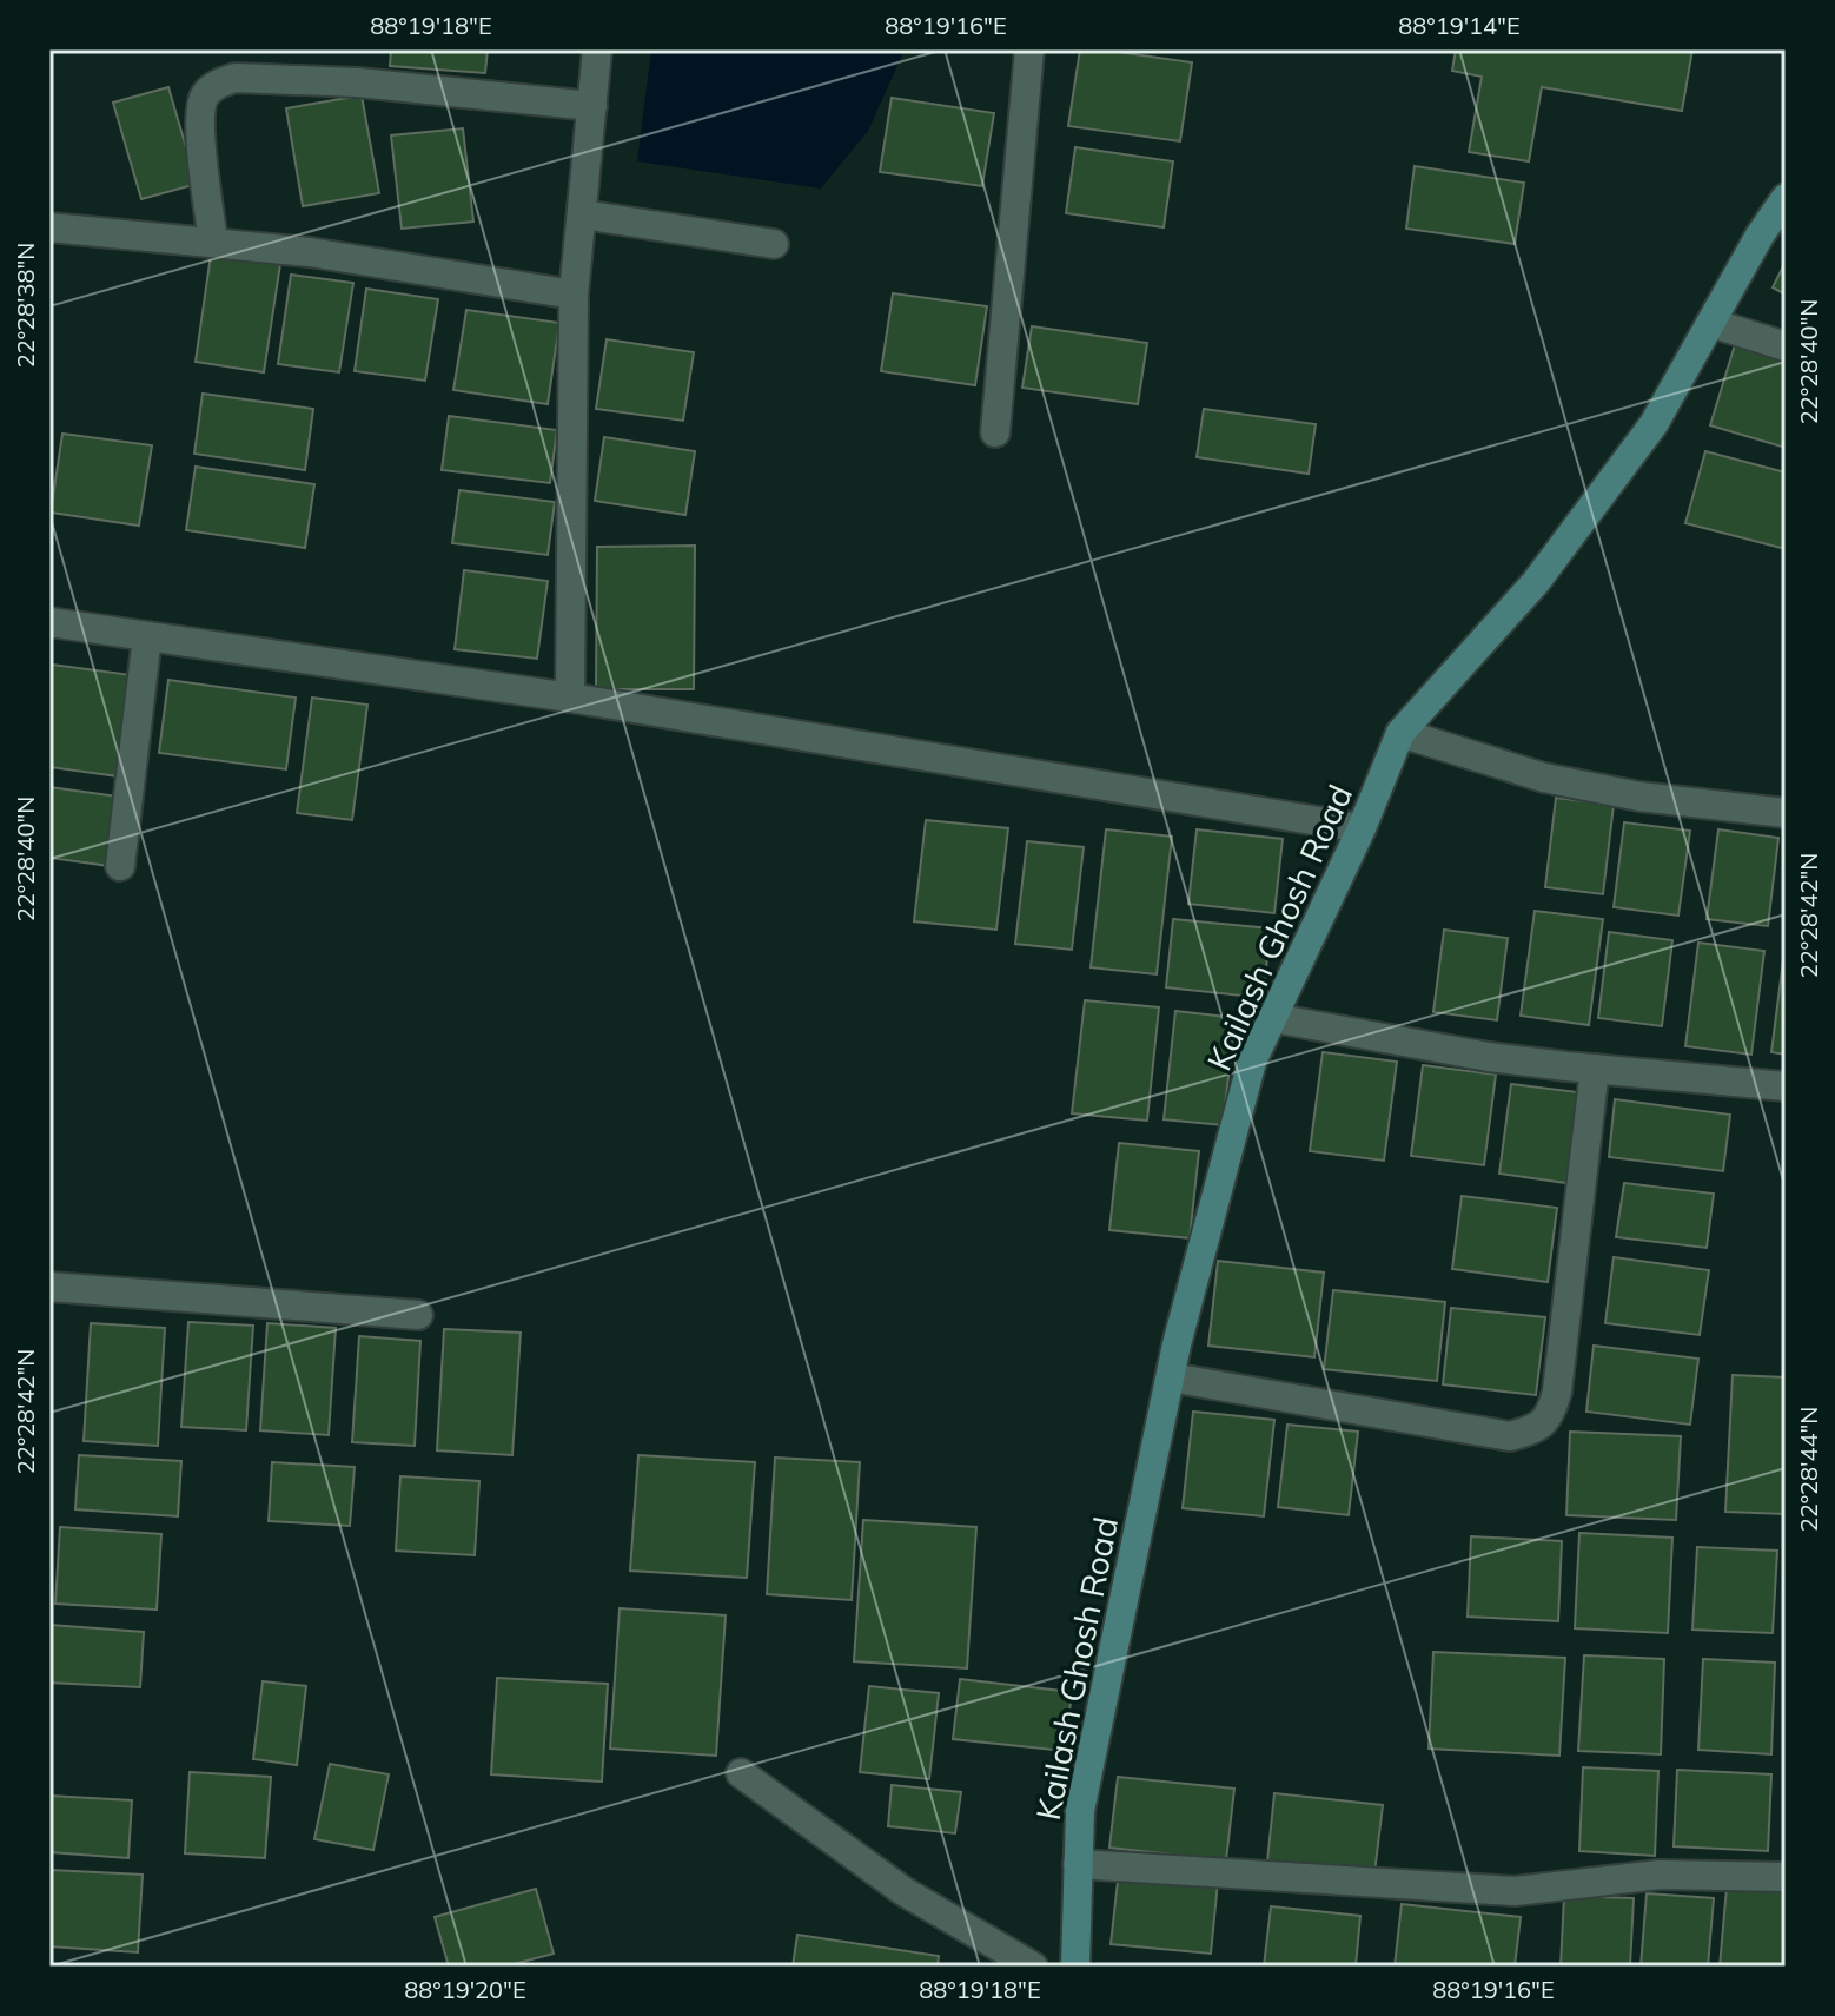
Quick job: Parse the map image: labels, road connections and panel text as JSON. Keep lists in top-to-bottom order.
{
  "streets": {
    "street": ["Kailash Ghosh Road"]
  },
  "coordinates": [
    "88°19'18\"E",
    "88°19'16\"E",
    "88°19'14\"E",
    "22°28'38\"N",
    "22°28'40\"N",
    "22°28'42\"N",
    "22°28'44\"N",
    "88°19'20\"E"
  ]
}
